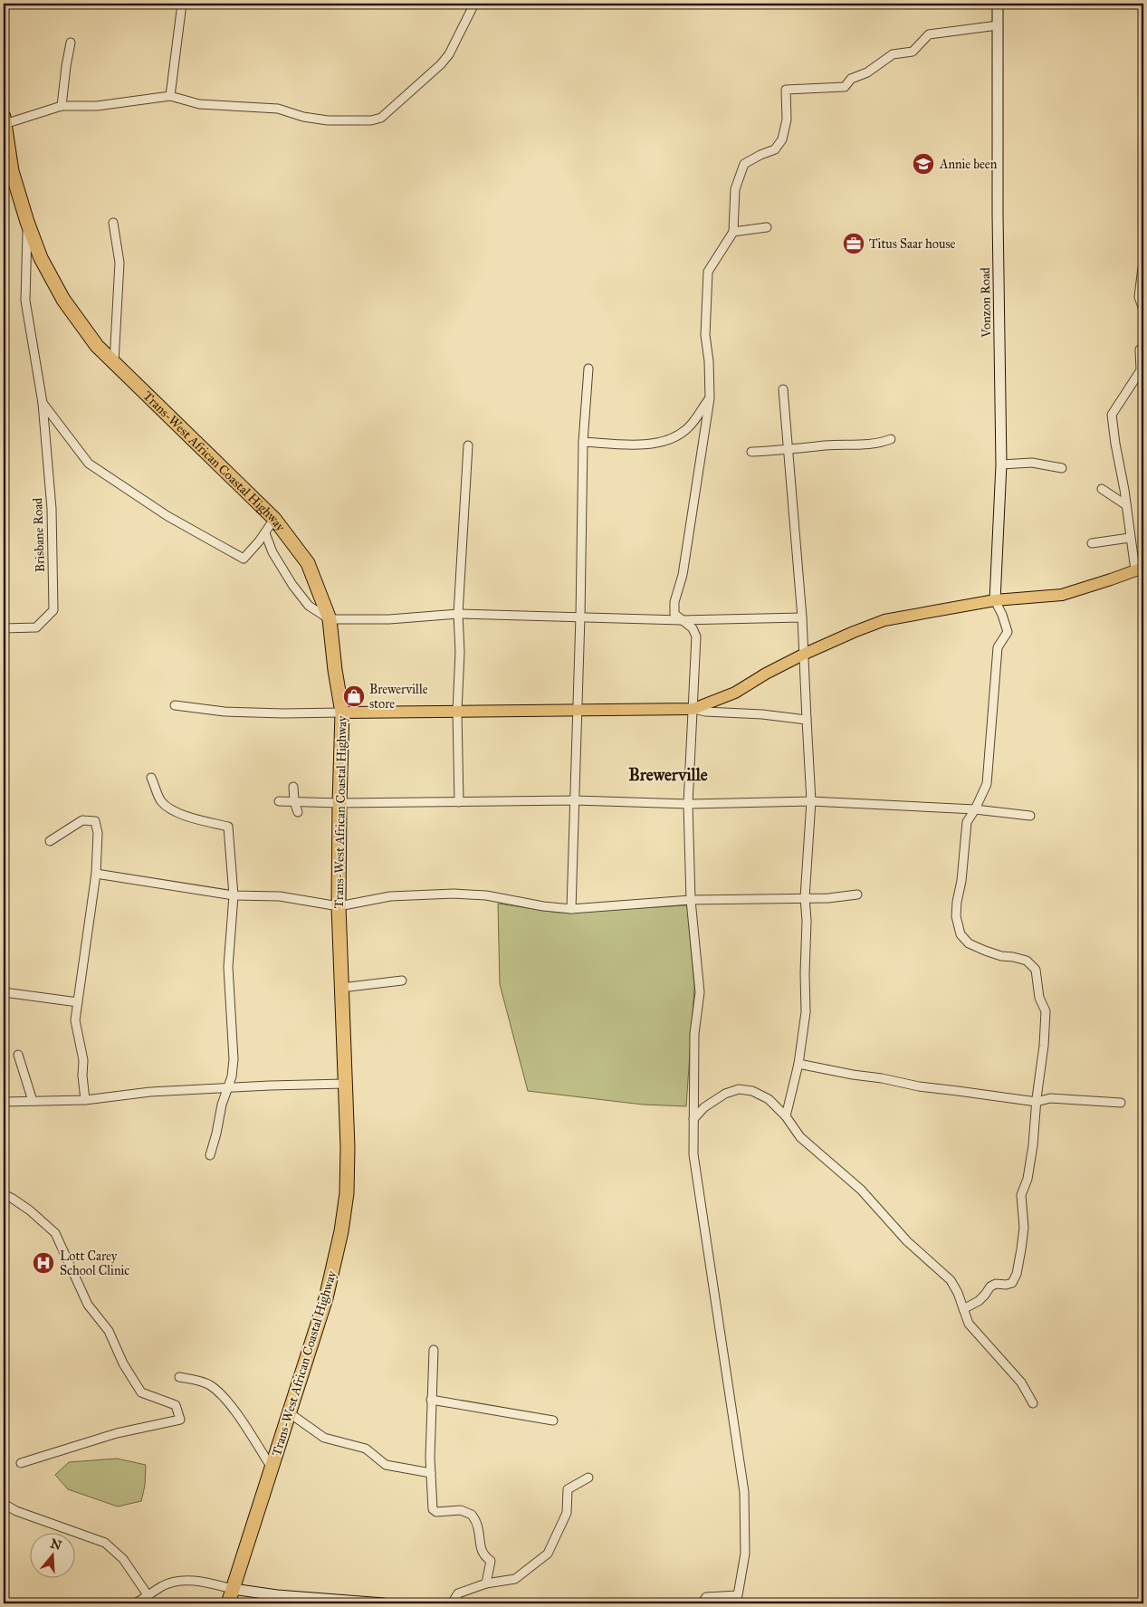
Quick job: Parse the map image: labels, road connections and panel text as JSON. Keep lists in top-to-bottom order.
{
  "streets": {
    "highway": ["Trans-West African Coastal Highway"],
    "street": ["Vonzon Road", "Brisbane Road"]
  },
  "crossings": [
    ["Trans-West African Coastal Highway", "Brisbane Road"]
  ],
  "districts": ["Brewerville"],
  "places": {
    "school or university": ["Annie been"],
    "office": ["Titus Saar house"],
    "shop": ["Brewerville store"],
    "hospital": ["Lott Carey School Clinic"]
  },
  "north": "top"
}
